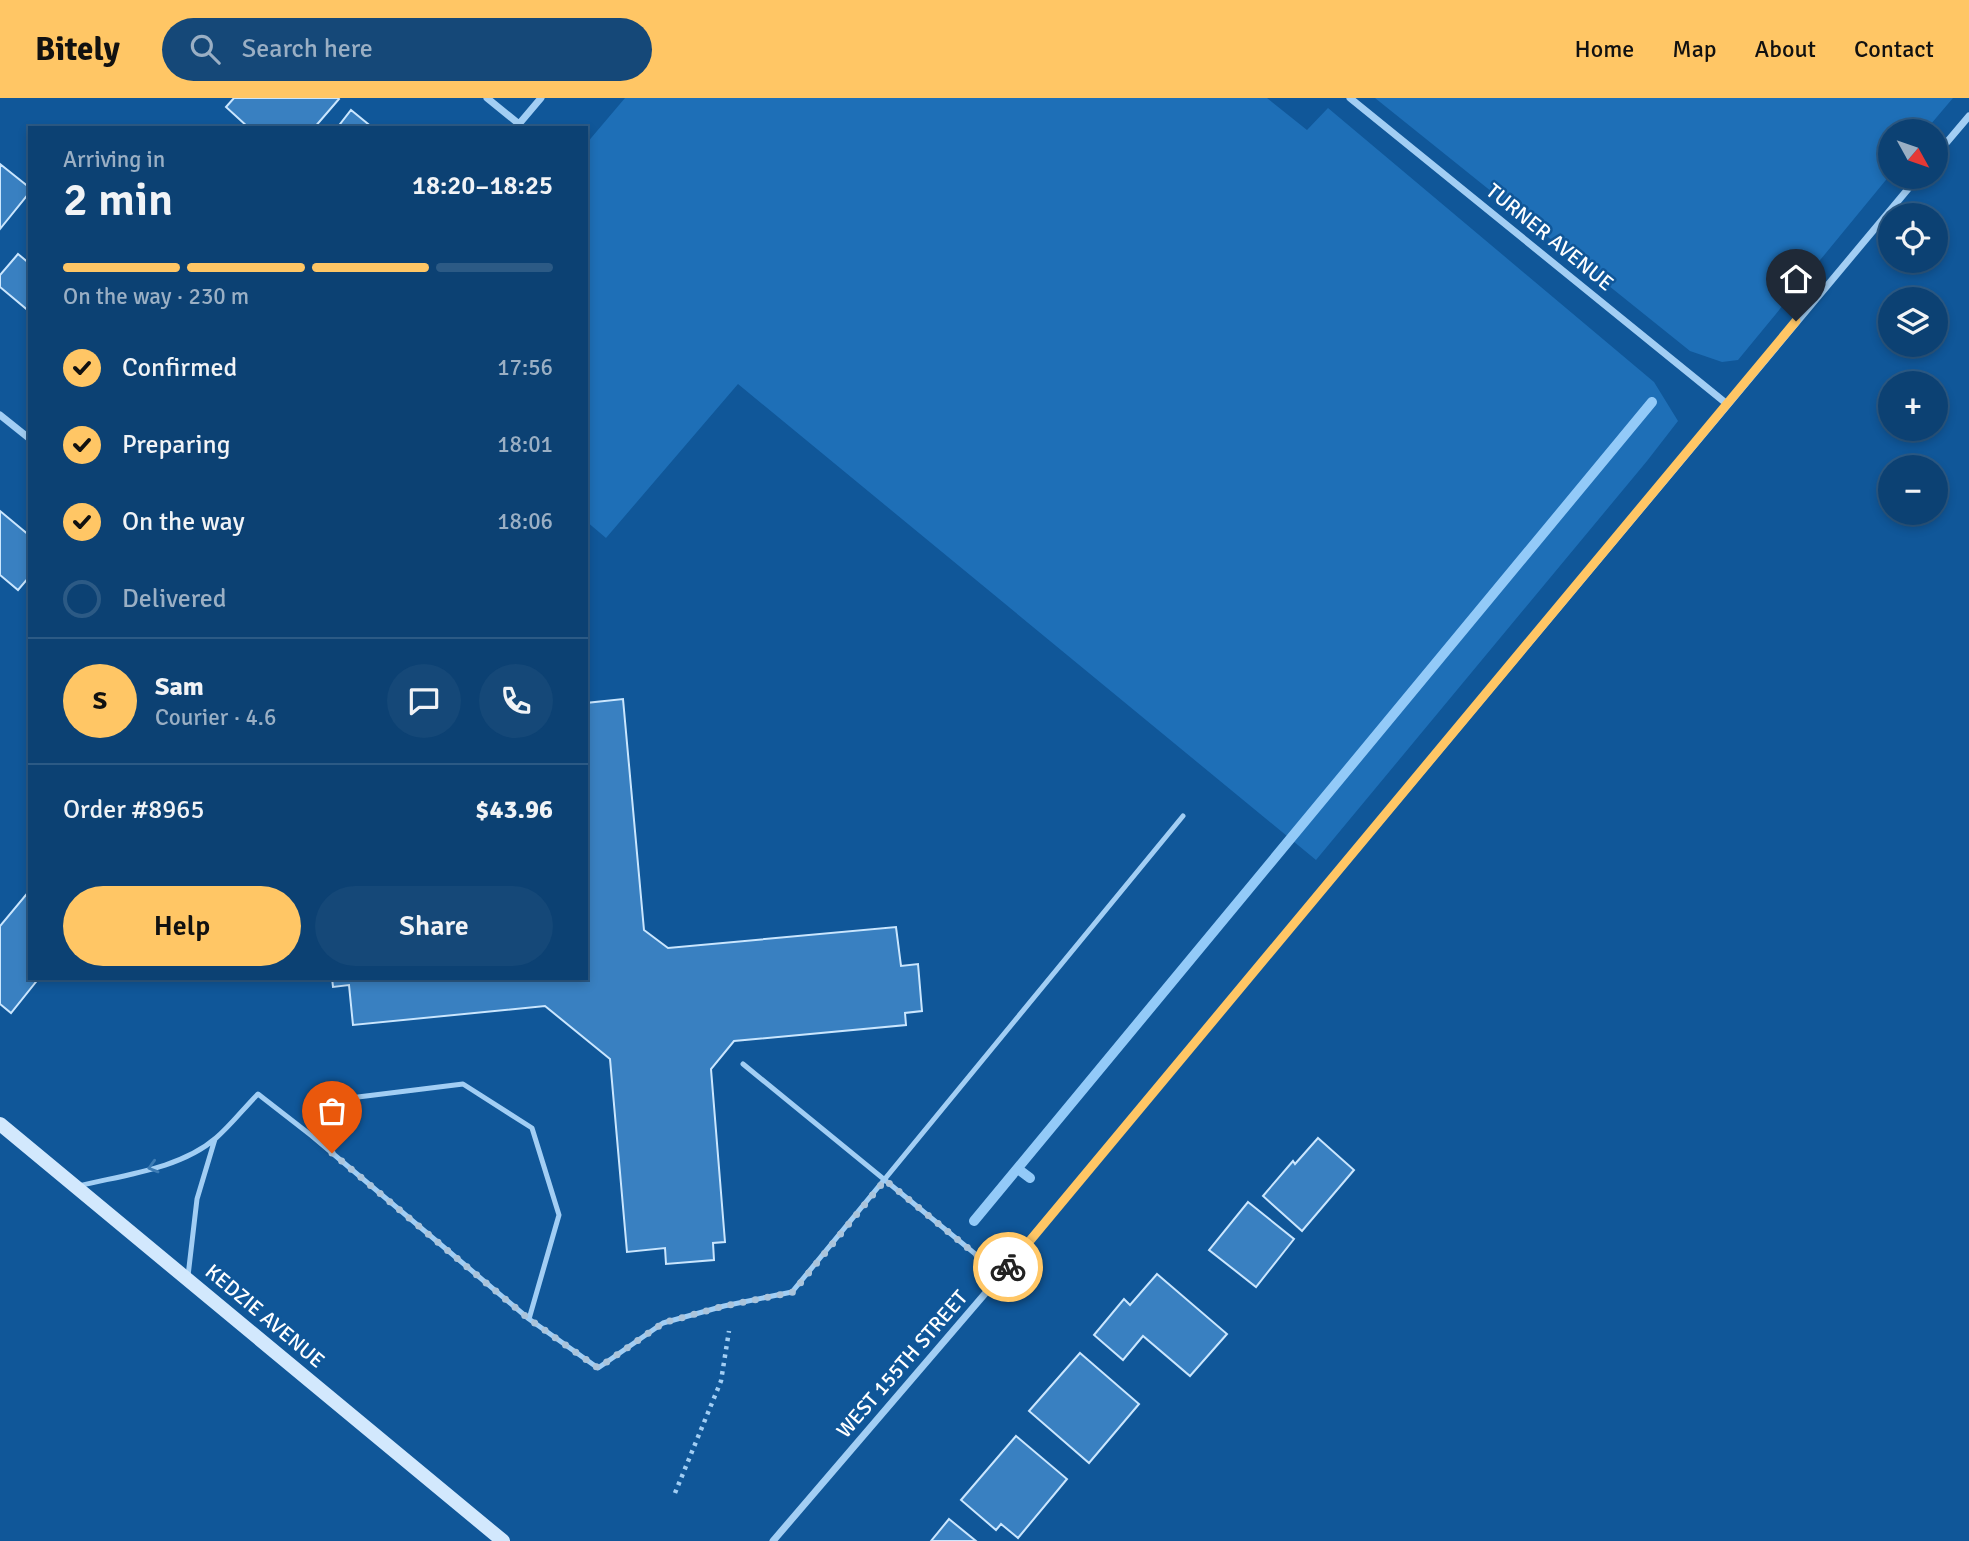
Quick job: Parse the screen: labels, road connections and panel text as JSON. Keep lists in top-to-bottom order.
{
  "streets": {
    "main road": ["KEDZIE AVENUE"],
    "street": ["TURNER AVENUE", "WEST 155TH STREET"]
  },
  "crossings": [
    ["TURNER AVENUE", "WEST 155TH STREET"]
  ],
  "north": "bottom right",
  "page": {
    "header": "Bitely",
    "search": "Search here",
    "nav": [
      "Home",
      "Map",
      "About",
      "Contact"
    ],
    "map_buttons": ["+", "−"],
    "heading": ["2 min", "Arriving in", "18:20–18:25"],
    "panel": [
      "Sam",
      "Courier · 4.6",
      "Order #8965",
      "$43.96"
    ],
    "bar": "On the way · 230 m",
    "list": [
      ["Confirmed", "17:56"],
      ["Preparing", "18:01"],
      ["On the way", "18:06"],
      "Delivered"
    ],
    "round": "S",
    "buttons": ["Help", "Share"]
  }
}
